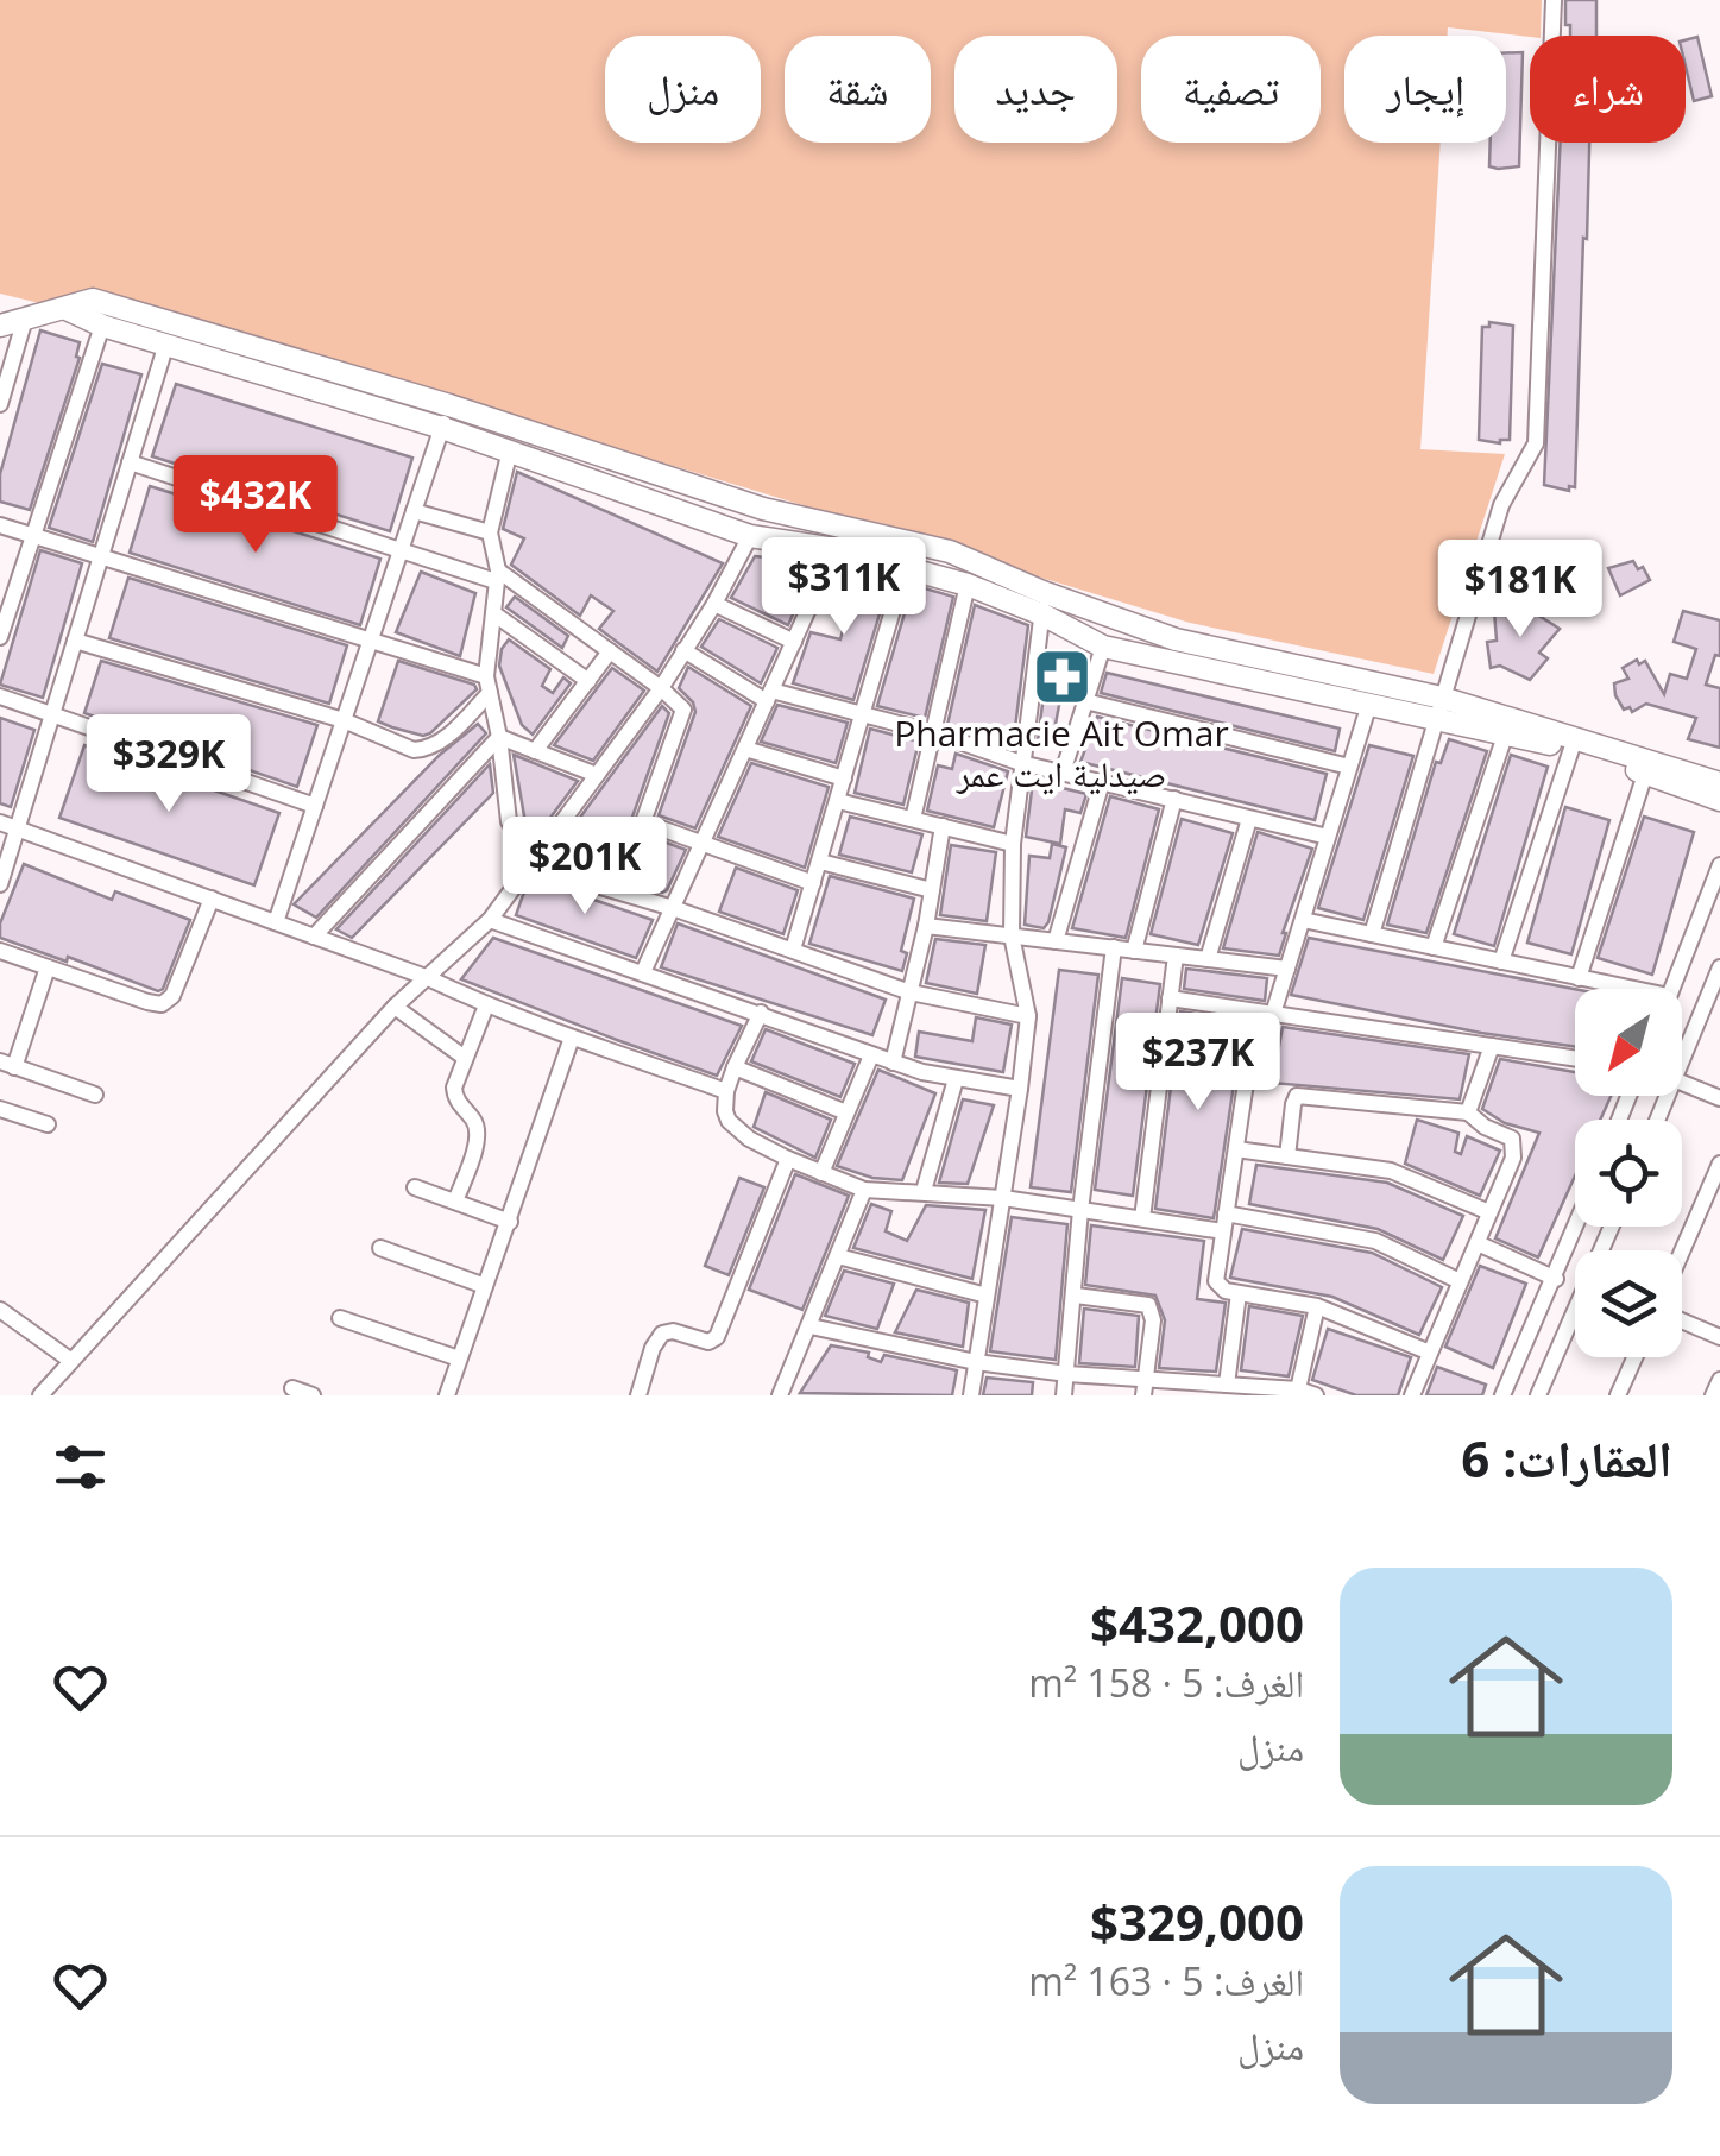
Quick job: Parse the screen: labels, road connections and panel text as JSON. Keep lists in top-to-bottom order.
{
  "places": {
    "pharmacy": ["Pharmacie Ait Omar صيدلية ايت عمر"]
  },
  "north": "bottom left",
  "page": {
    "chip": [
      "شراء",
      "إيجار",
      "تصفية",
      "جديد",
      "شقة",
      "منزل"
    ],
    "price": [
      "$432K",
      "$311K",
      "$181K",
      "$329K",
      "$201K",
      "$237K"
    ],
    "heading": "العقارات: 6",
    "list": [
      {
        "name": "$432,000",
        "note": "الغرف: 5 · 158 m² · منزل"
      },
      {
        "name": "$329,000",
        "note": "الغرف: 5 · 163 m² · منزل"
      }
    ]
  }
}
